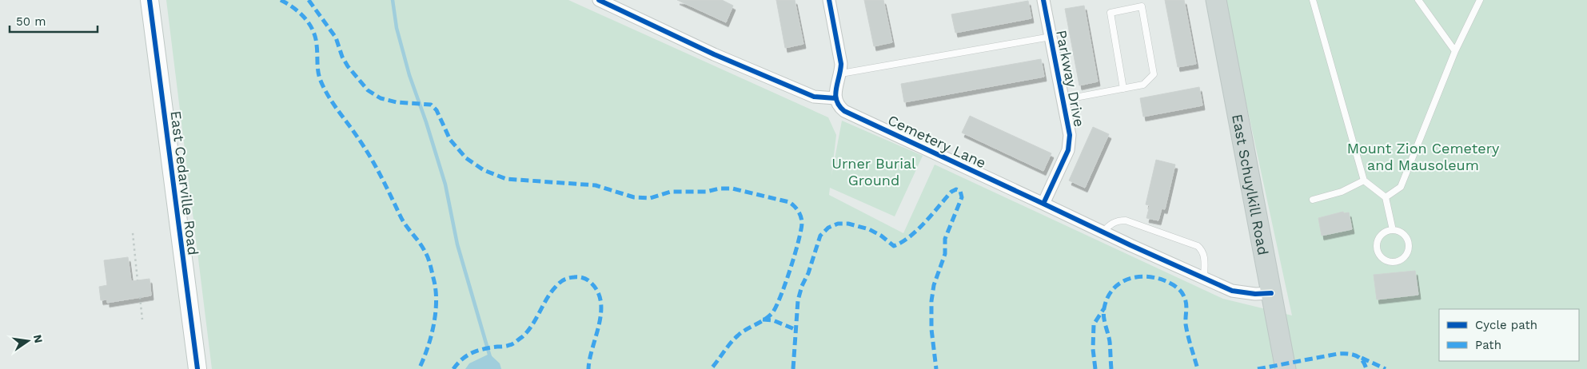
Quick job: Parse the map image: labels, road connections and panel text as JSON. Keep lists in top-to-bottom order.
{
  "streets": {
    "main road": ["East Schuylkill Road"],
    "street": ["Parkway Drive", "Cemetery Lane", "East Cedarville Road"]
  },
  "crossings": [
    ["Parkway Drive", "Cemetery Lane"],
    ["Cemetery Lane", "East Schuylkill Road"]
  ],
  "parks": ["Mount Zion Cemetery and Mausoleum", "Urner Burial Ground"],
  "legend": ["Cycle path", "Path"],
  "scale_bar": "50 m",
  "north": "right"
}
